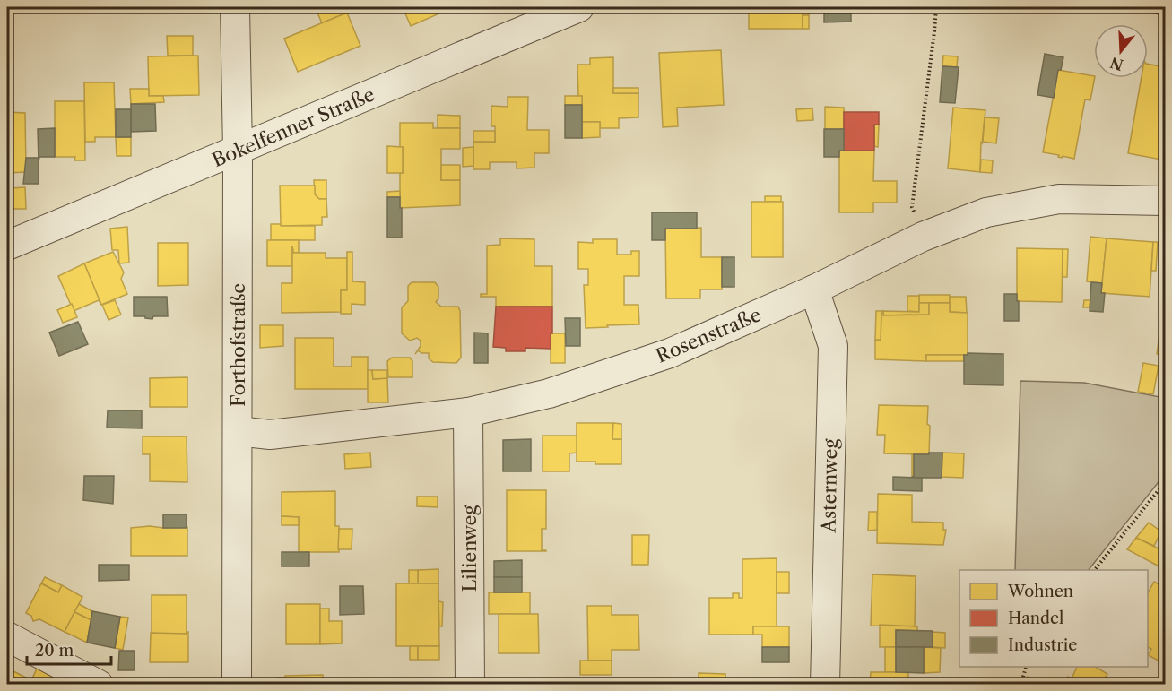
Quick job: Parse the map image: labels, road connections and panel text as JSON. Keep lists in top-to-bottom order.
{
  "streets": {
    "street": [
      "Bokelfenner Straße",
      "Rosenstraße",
      "Forthofstraße",
      "Asternweg",
      "Lilienweg"
    ]
  },
  "crossings": [
    ["Bokelfenner Straße", "Forthofstraße"],
    ["Rosenstraße", "Forthofstraße"],
    ["Rosenstraße", "Asternweg"],
    ["Rosenstraße", "Lilienweg"]
  ],
  "legend": ["Wohnen", "Handel", "Industrie"],
  "scale_bar": "20 m",
  "north": "bottom"
}
